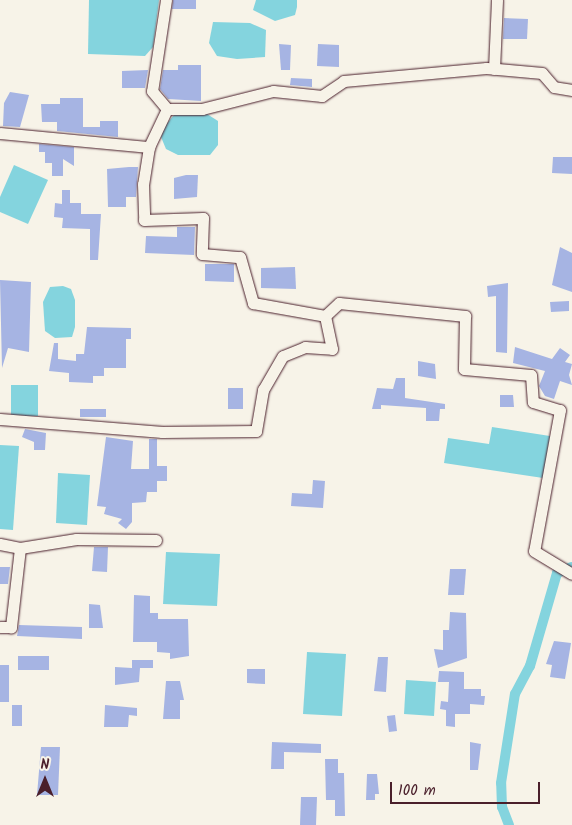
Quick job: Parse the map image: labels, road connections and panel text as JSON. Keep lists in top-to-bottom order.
{
  "scale_bar": "100 m",
  "north": "top"
}
